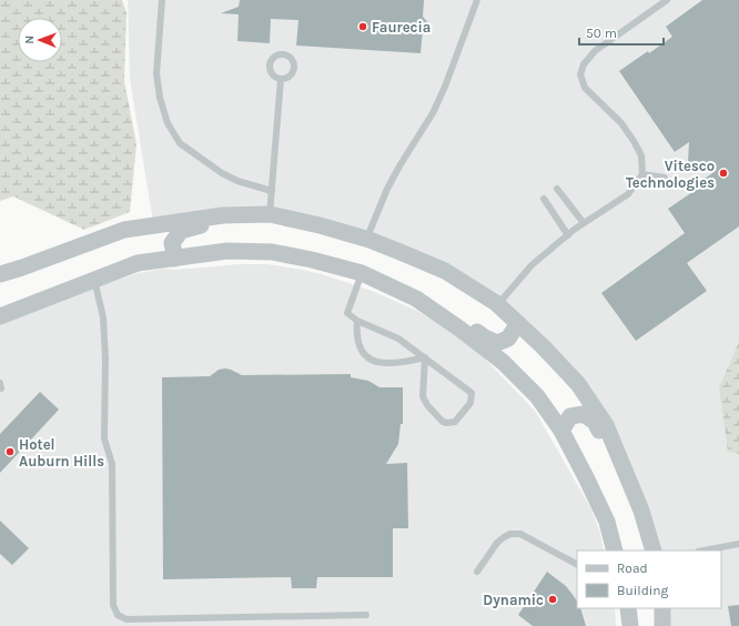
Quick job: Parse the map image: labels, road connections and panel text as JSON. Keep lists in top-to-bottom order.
{
  "places": [
    "Faurecia",
    "Vitesco Technologies",
    "Hotel Auburn Hills",
    "Dynamic"
  ],
  "legend": ["Road", "Building"],
  "scale_bar": "50 m",
  "north": "left"
}
